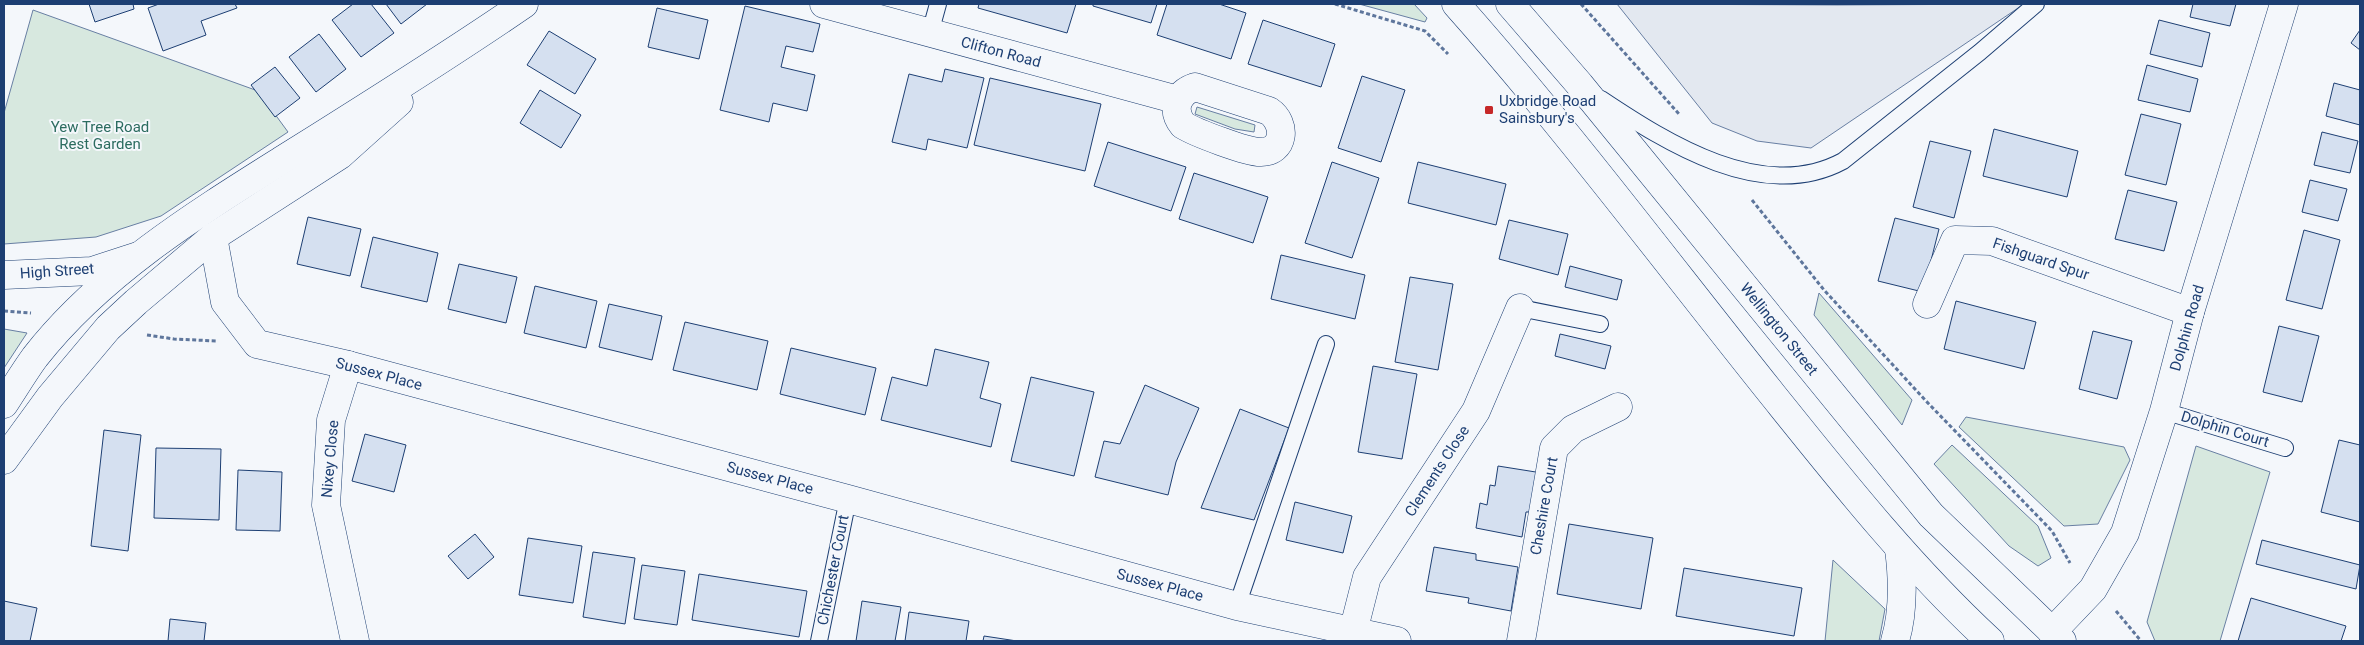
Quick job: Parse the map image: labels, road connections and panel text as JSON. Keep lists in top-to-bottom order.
{
  "streets": {
    "street": [
      "Clifton Road",
      "Fishguard Spur",
      "High Street",
      "Dolphin Road",
      "Wellington Street",
      "Sussex Place",
      "Nixey Close",
      "Clements Close",
      "Cheshire Court"
    ],
    "lane": ["Dolphin Court", "Chichester Court"]
  },
  "crossings": [
    ["Fishguard Spur", "Dolphin Road"],
    ["Dolphin Road", "Wellington Street"],
    ["Dolphin Road", "Dolphin Court"],
    ["Sussex Place", "Nixey Close"],
    ["Sussex Place", "Clements Close"],
    ["Sussex Place", "Chichester Court"]
  ],
  "parks": ["Yew Tree Road Rest Garden"],
  "places": {
    "transit": ["Uxbridge Road Sainsbury's"]
  }
}
